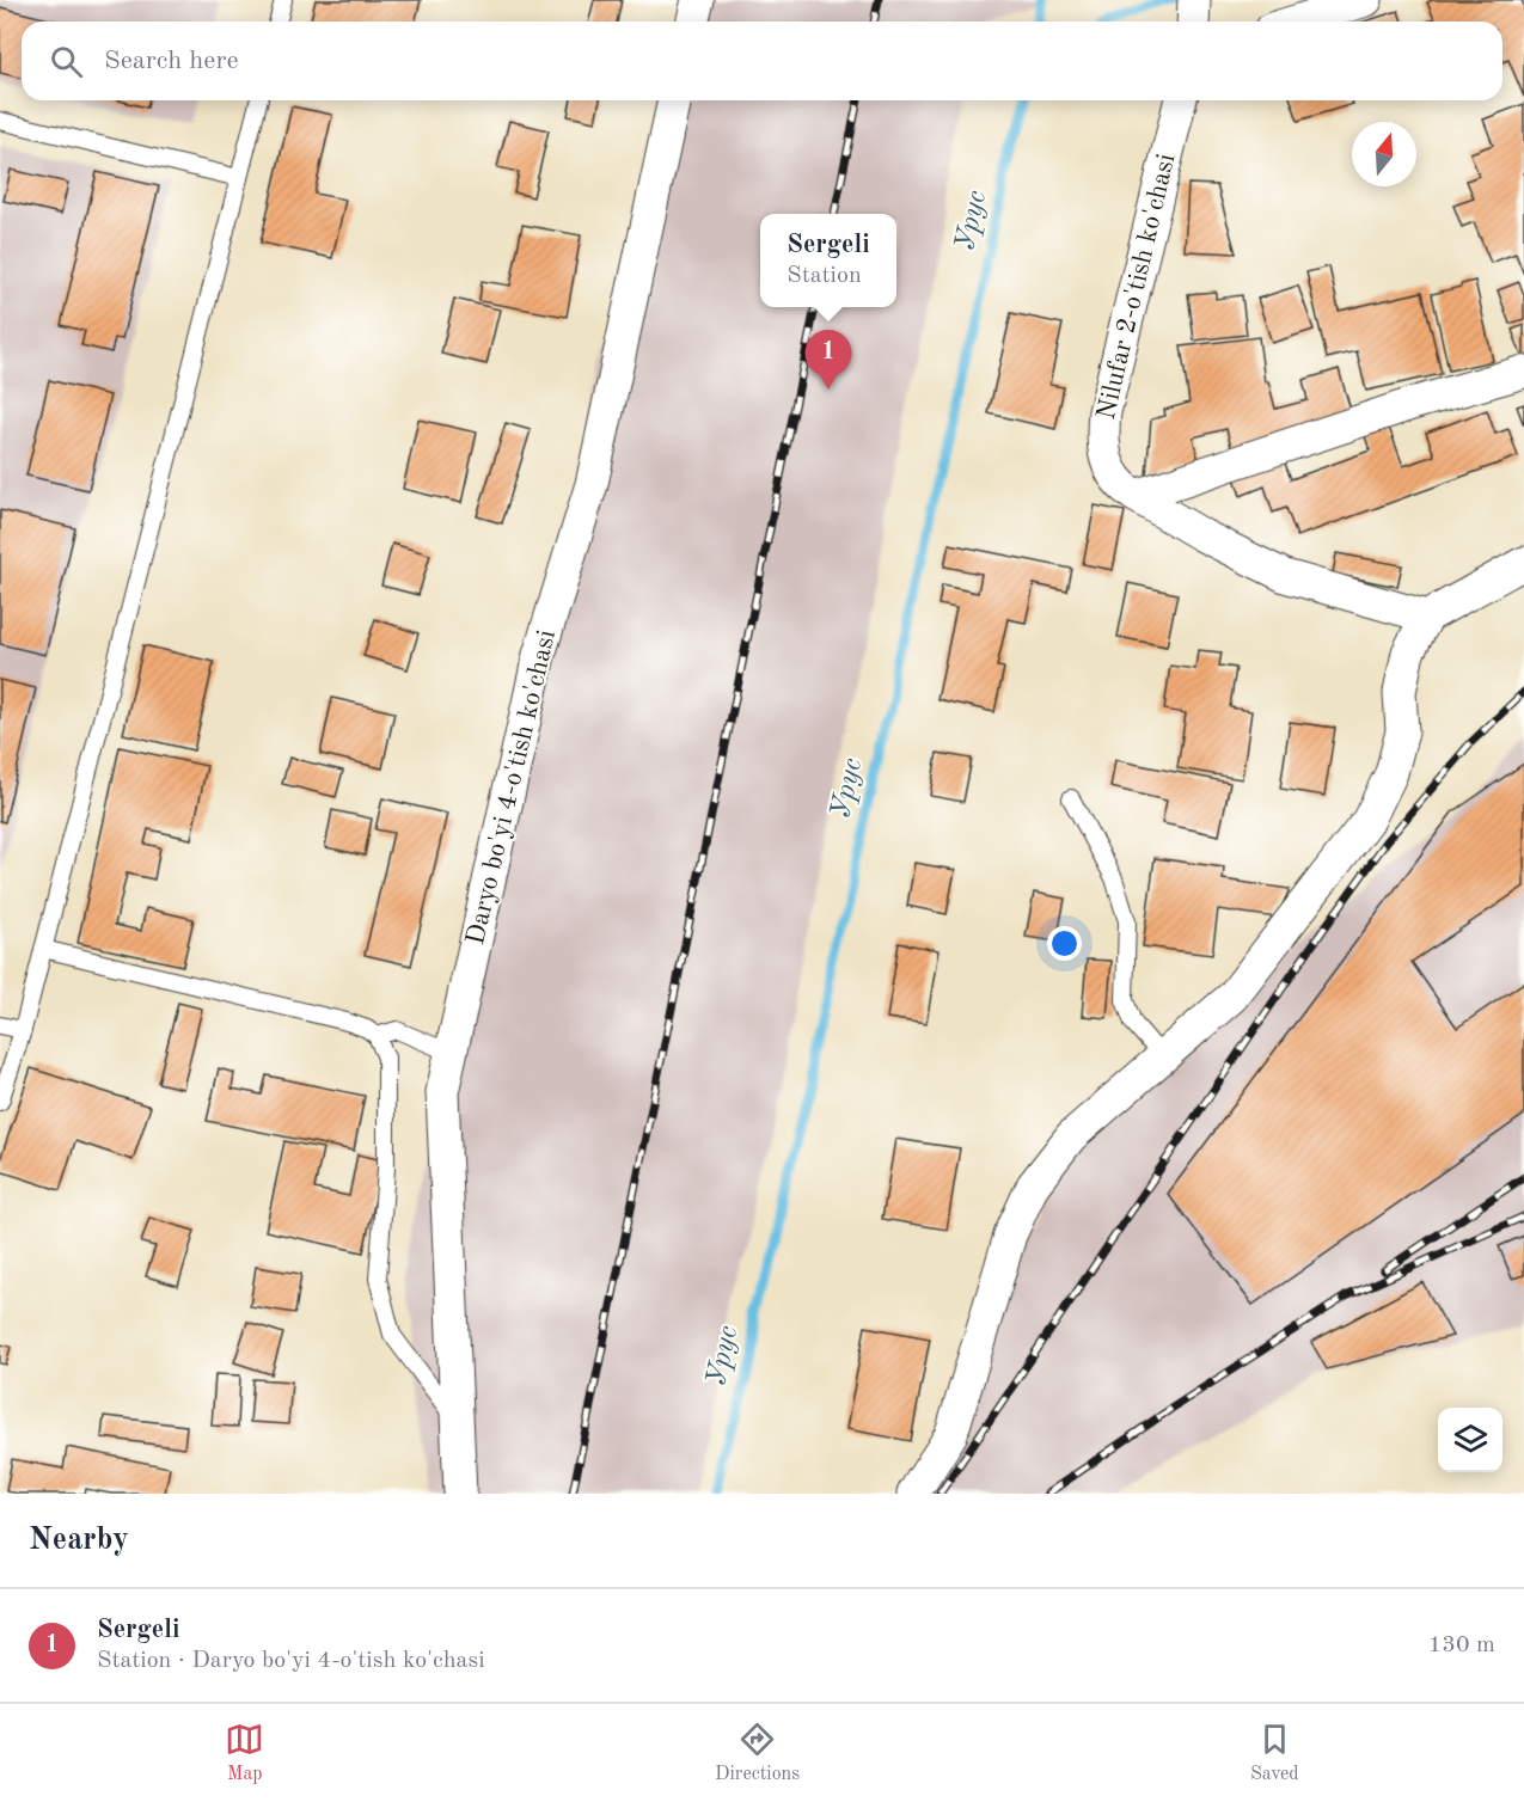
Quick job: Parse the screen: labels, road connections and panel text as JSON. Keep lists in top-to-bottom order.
{
  "streets": {
    "street": ["Nilufar 2-o'tish ko'chasi", "Daryo bo'yi 4-o'tish ko'chasi"]
  },
  "water": ["Урус"],
  "north": "top",
  "page": {
    "search": "Search here",
    "popup": ["Sergeli", "Station"],
    "pins": "1",
    "heading": "Nearby",
    "list": [
      {
        "mark": "1",
        "name": "Sergeli",
        "note": "Station · Daryo bo'yi 4-o'tish ko'chasi",
        "value": "130 m"
      }
    ],
    "nav": ["Map", "Directions", "Saved"]
  }
}
